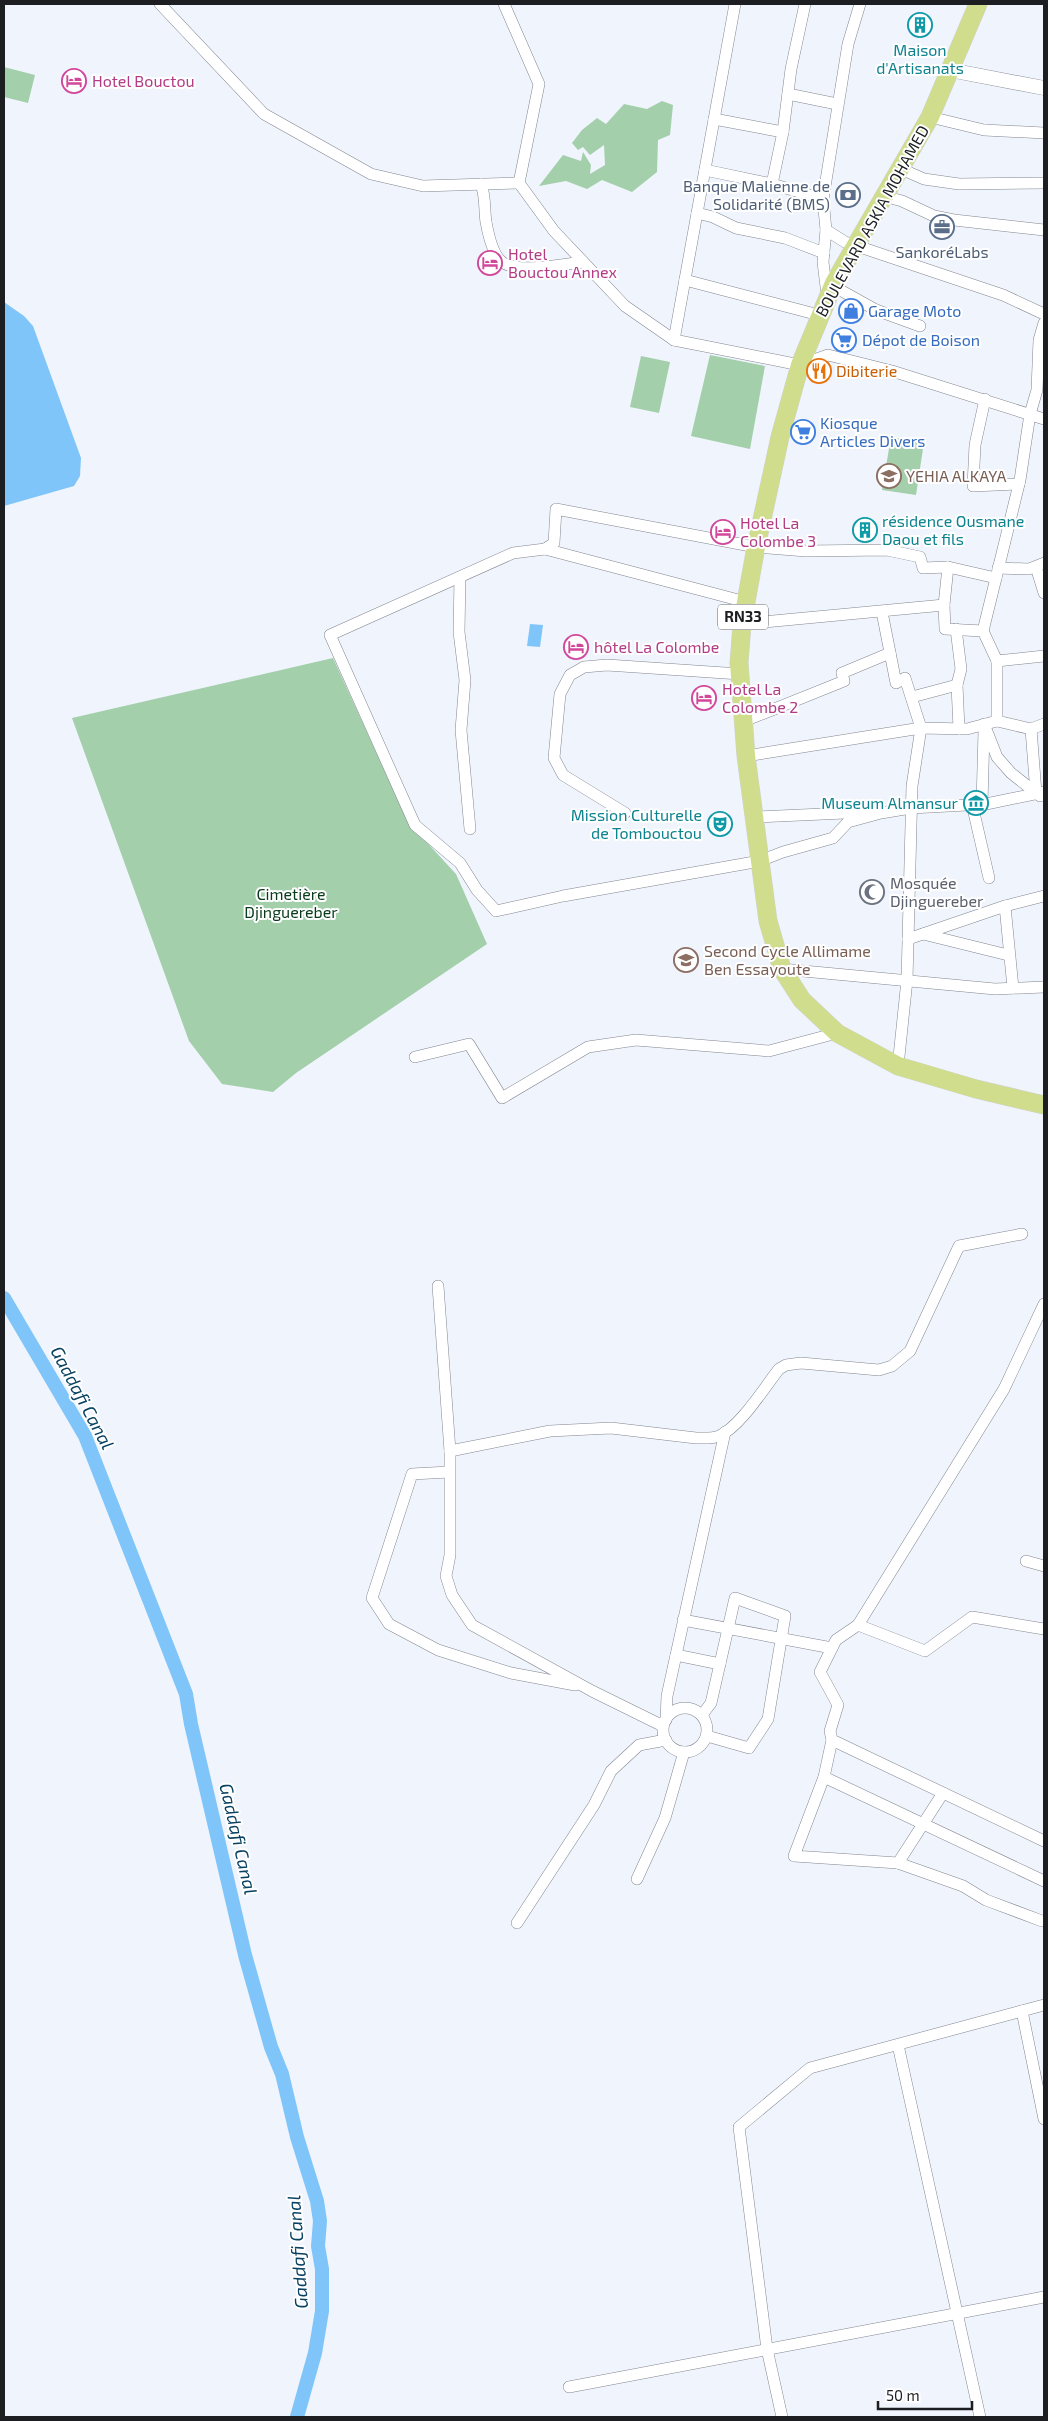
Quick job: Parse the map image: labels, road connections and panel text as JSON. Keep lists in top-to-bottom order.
{
  "streets": {
    "main road": ["BOULEVARD ASKIA MOHAMED", "RN33"]
  },
  "water": ["Gaddafi Canal"],
  "parks": ["Cimetière Djinguereber"],
  "places": {
    "building": ["Maison d'Artisanats", "résidence Ousmane Daou et fils"],
    "hotel": [
      "Hotel Bouctou",
      "Hotel Bouctou Annex",
      "Hotel La Colombe 3",
      "hôtel La Colombe",
      "Hotel La Colombe 2"
    ],
    "bank": ["Banque Malienne de Solidarité (BMS)"],
    "office": ["SankoréLabs"],
    "shop": ["Garage Moto"],
    "supermarket": ["Dépot de Boison", "Kiosque Articles Divers"],
    "restaurant": ["Dibiterie"],
    "school or university": ["YEHIA ALKAYA", "Second Cycle Allimame Ben Essayoute"],
    "museum": ["Museum Almansur"],
    "theatre": ["Mission Culturelle de Tombouctou"],
    "mosque": ["Mosquée Djinguereber"]
  },
  "scale_bar": "50 m"
}
